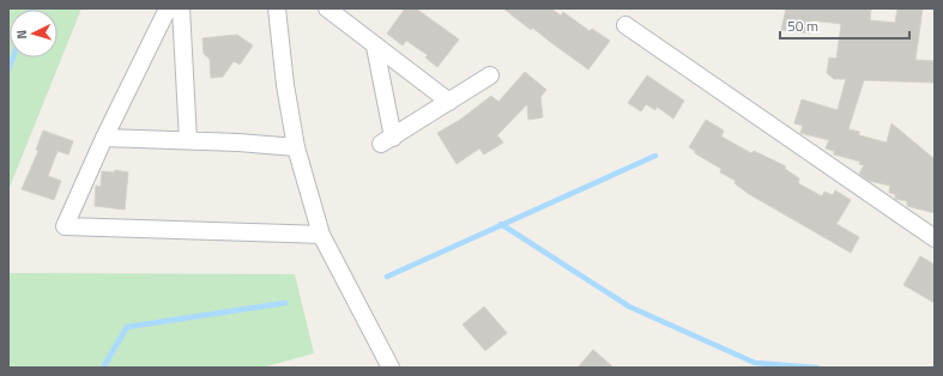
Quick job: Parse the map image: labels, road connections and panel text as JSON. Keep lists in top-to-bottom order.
{
  "scale_bar": "50 m",
  "north": "left"
}
